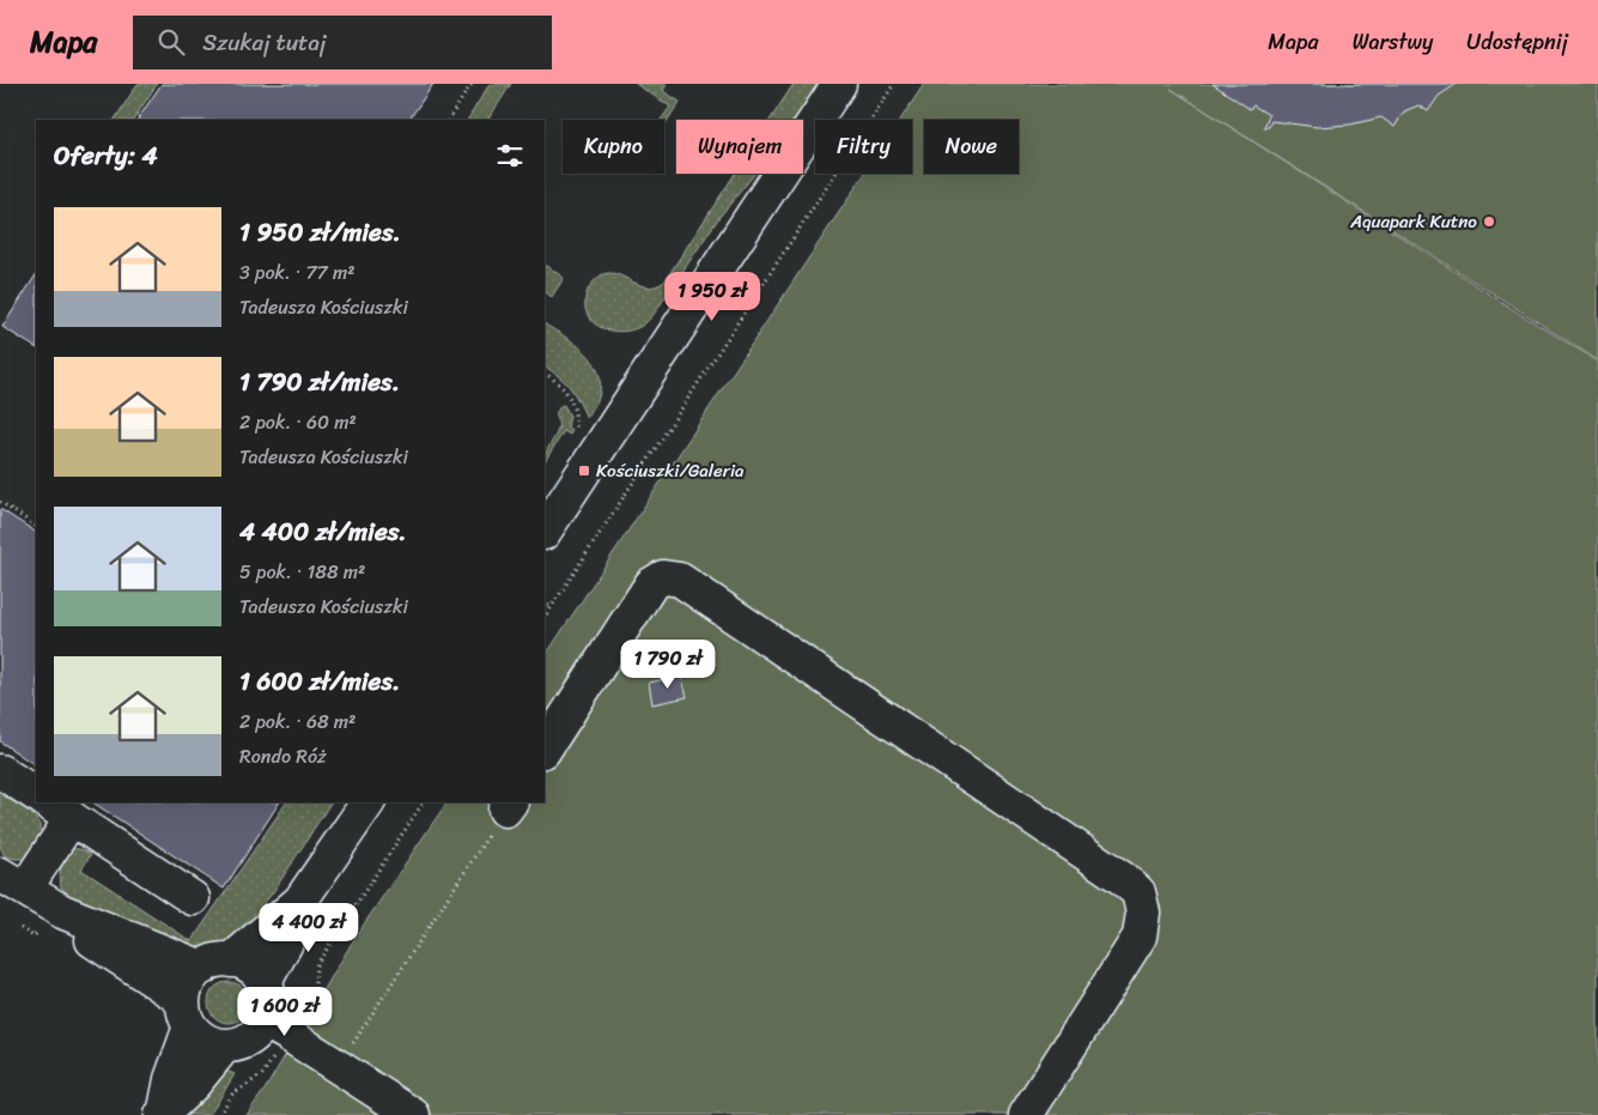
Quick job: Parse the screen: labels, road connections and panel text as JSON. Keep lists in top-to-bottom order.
{
  "places": {
    "other": ["Aquapark Kutno"],
    "transit": ["Kościuszki/Galeria"]
  },
  "page": {
    "header": "Mapa",
    "search": "Szukaj tutaj",
    "nav": ["Mapa", "Warstwy", "Udostępnij"],
    "chip": [
      "Kupno",
      "Wynajem",
      "Filtry",
      "Nowe"
    ],
    "heading": "Oferty: 4",
    "list": [
      {
        "name": "1 950 zł/mies.",
        "note": "3 pok. · 77 m² · Tadeusza Kościuszki"
      },
      {
        "name": "1 790 zł/mies.",
        "note": "2 pok. · 60 m² · Tadeusza Kościuszki"
      },
      {
        "name": "4 400 zł/mies.",
        "note": "5 pok. · 188 m² · Tadeusza Kościuszki"
      },
      {
        "name": "1 600 zł/mies.",
        "note": "2 pok. · 68 m² · Rondo Róż"
      }
    ],
    "price": [
      "1 950 zł",
      "1 790 zł",
      "4 400 zł",
      "1 600 zł"
    ]
  }
}
